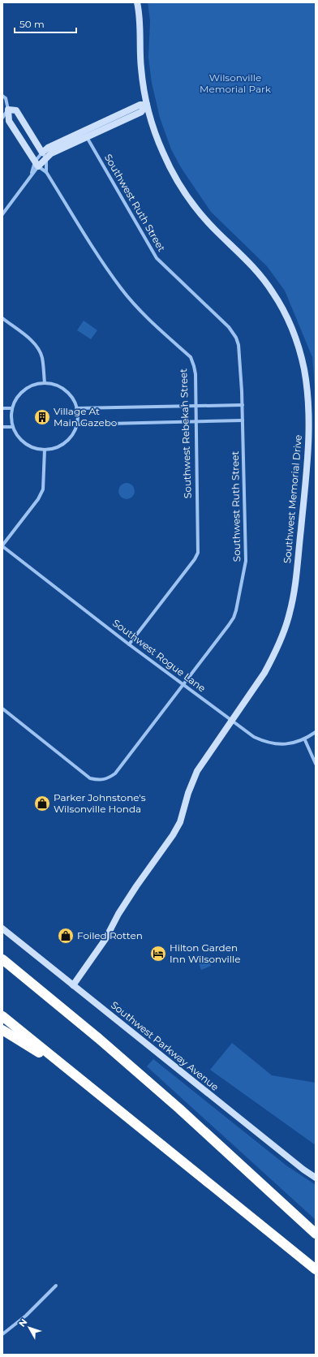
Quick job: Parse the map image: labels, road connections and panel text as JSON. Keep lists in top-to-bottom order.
{
  "streets": {
    "street": [
      "Southwest Ruth Street",
      "Southwest Rebekah Street",
      "Southwest Memorial Drive",
      "Southwest Rogue Lane",
      "Southwest Parkway Avenue"
    ]
  },
  "crossings": [
    ["Southwest Ruth Street", "Southwest Rogue Lane"],
    ["Southwest Rebekah Street", "Southwest Rogue Lane"],
    ["Southwest Memorial Drive", "Southwest Rogue Lane"],
    ["Southwest Memorial Drive", "Southwest Parkway Avenue"]
  ],
  "parks": ["Wilsonville Memorial Park"],
  "places": {
    "building": ["Village At Main Gazebo"],
    "shop": ["Parker Johnstone's Wilsonville Honda", "Foiled Rotten"],
    "hotel": ["Hilton Garden Inn Wilsonville"]
  },
  "scale_bar": "50 m",
  "north": "top left"
}
